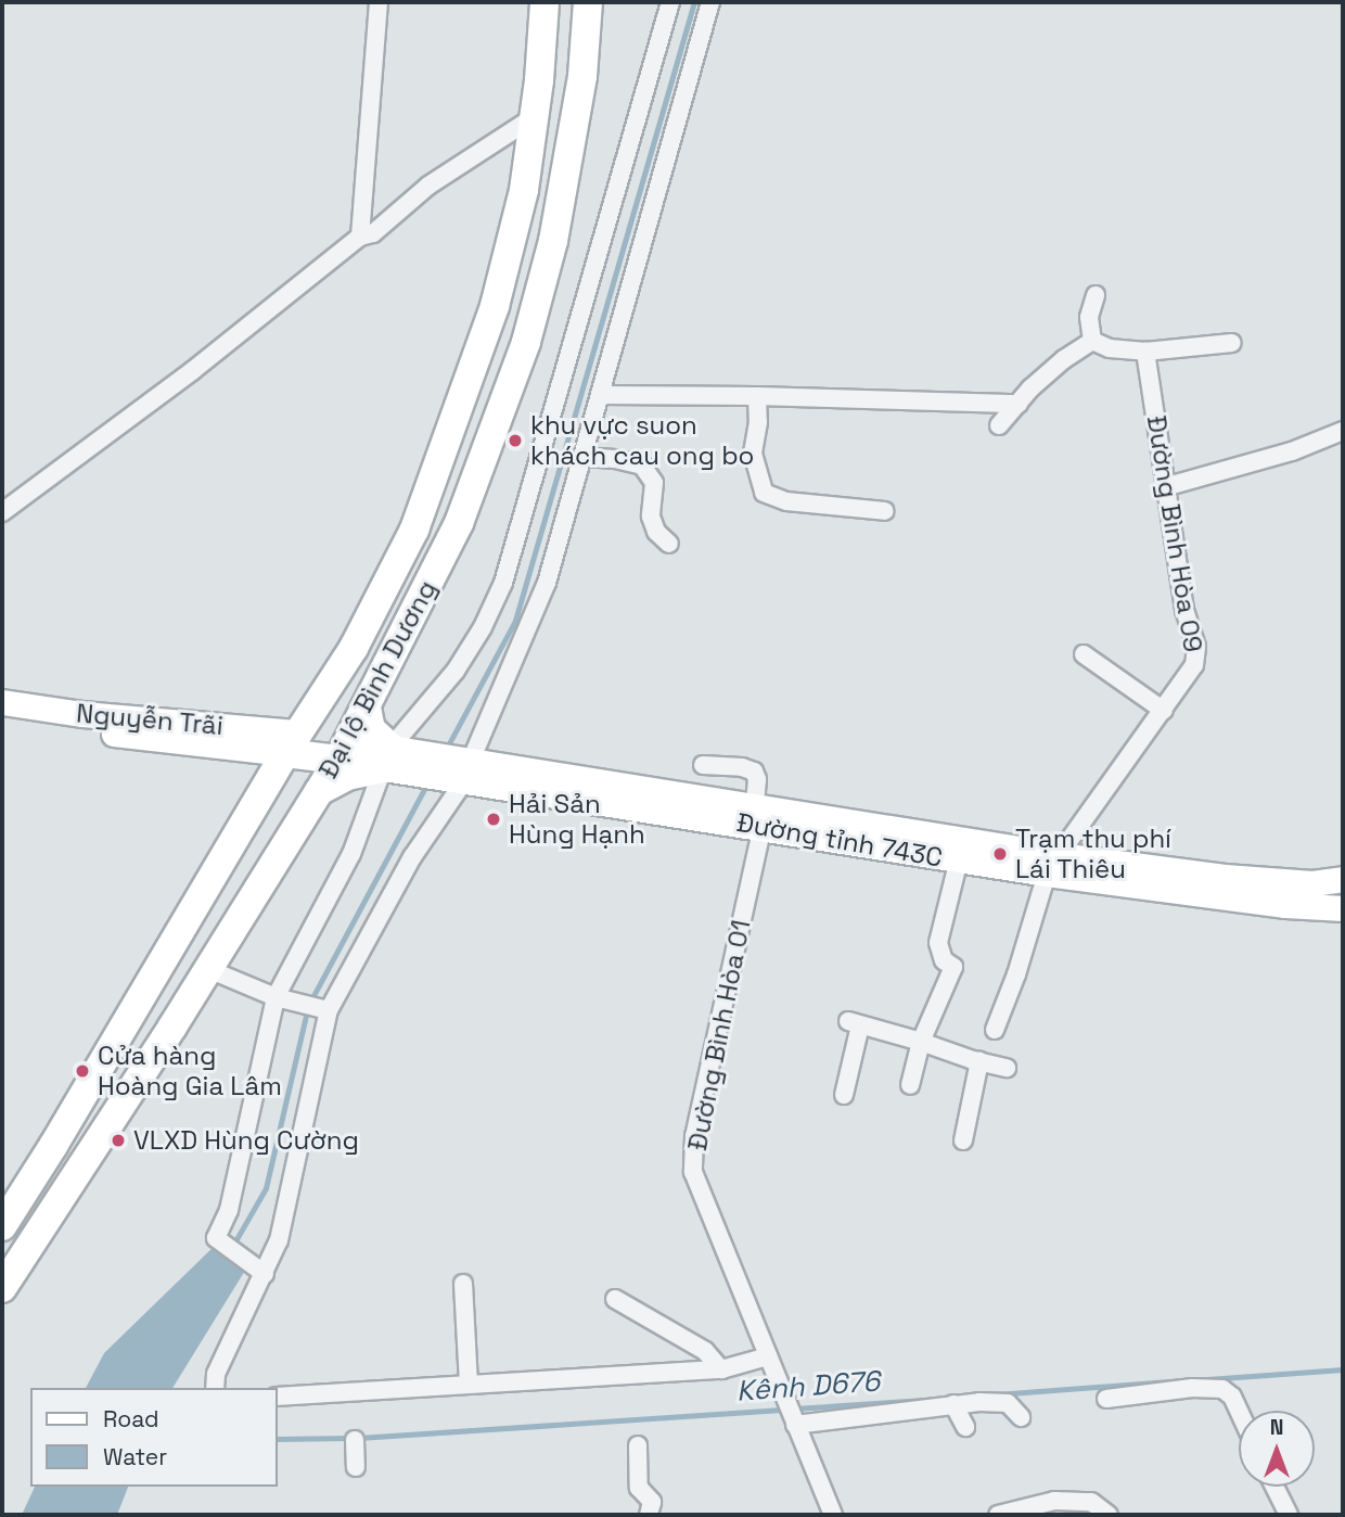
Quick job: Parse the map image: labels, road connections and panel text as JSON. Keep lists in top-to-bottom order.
{
  "streets": {
    "highway": ["Đại lộ Bình Dương"],
    "main road": ["Nguyễn Trãi", "Đường tỉnh 743C"],
    "street": ["Đường Bình Hòa 09", "Đường Bình Hòa 01"]
  },
  "crossings": [
    ["Đường Bình Hòa 09", "Đường tỉnh 743C"],
    ["Đại lộ Bình Dương", "Nguyễn Trãi"],
    ["Đại lộ Bình Dương", "Đường tỉnh 743C"],
    ["Đường tỉnh 743C", "Đường Bình Hòa 01"]
  ],
  "water": ["Kênh D676"],
  "places": [
    "khu vực suon khách cau ong bo",
    "Hải Sản Hùng Hạnh",
    "Trạm thu phí Lái Thiêu",
    "Cửa hàng Hoàng Gia Lâm",
    "VLXD Hùng Cường"
  ],
  "legend": ["Road", "Water"],
  "north": "top"
}
